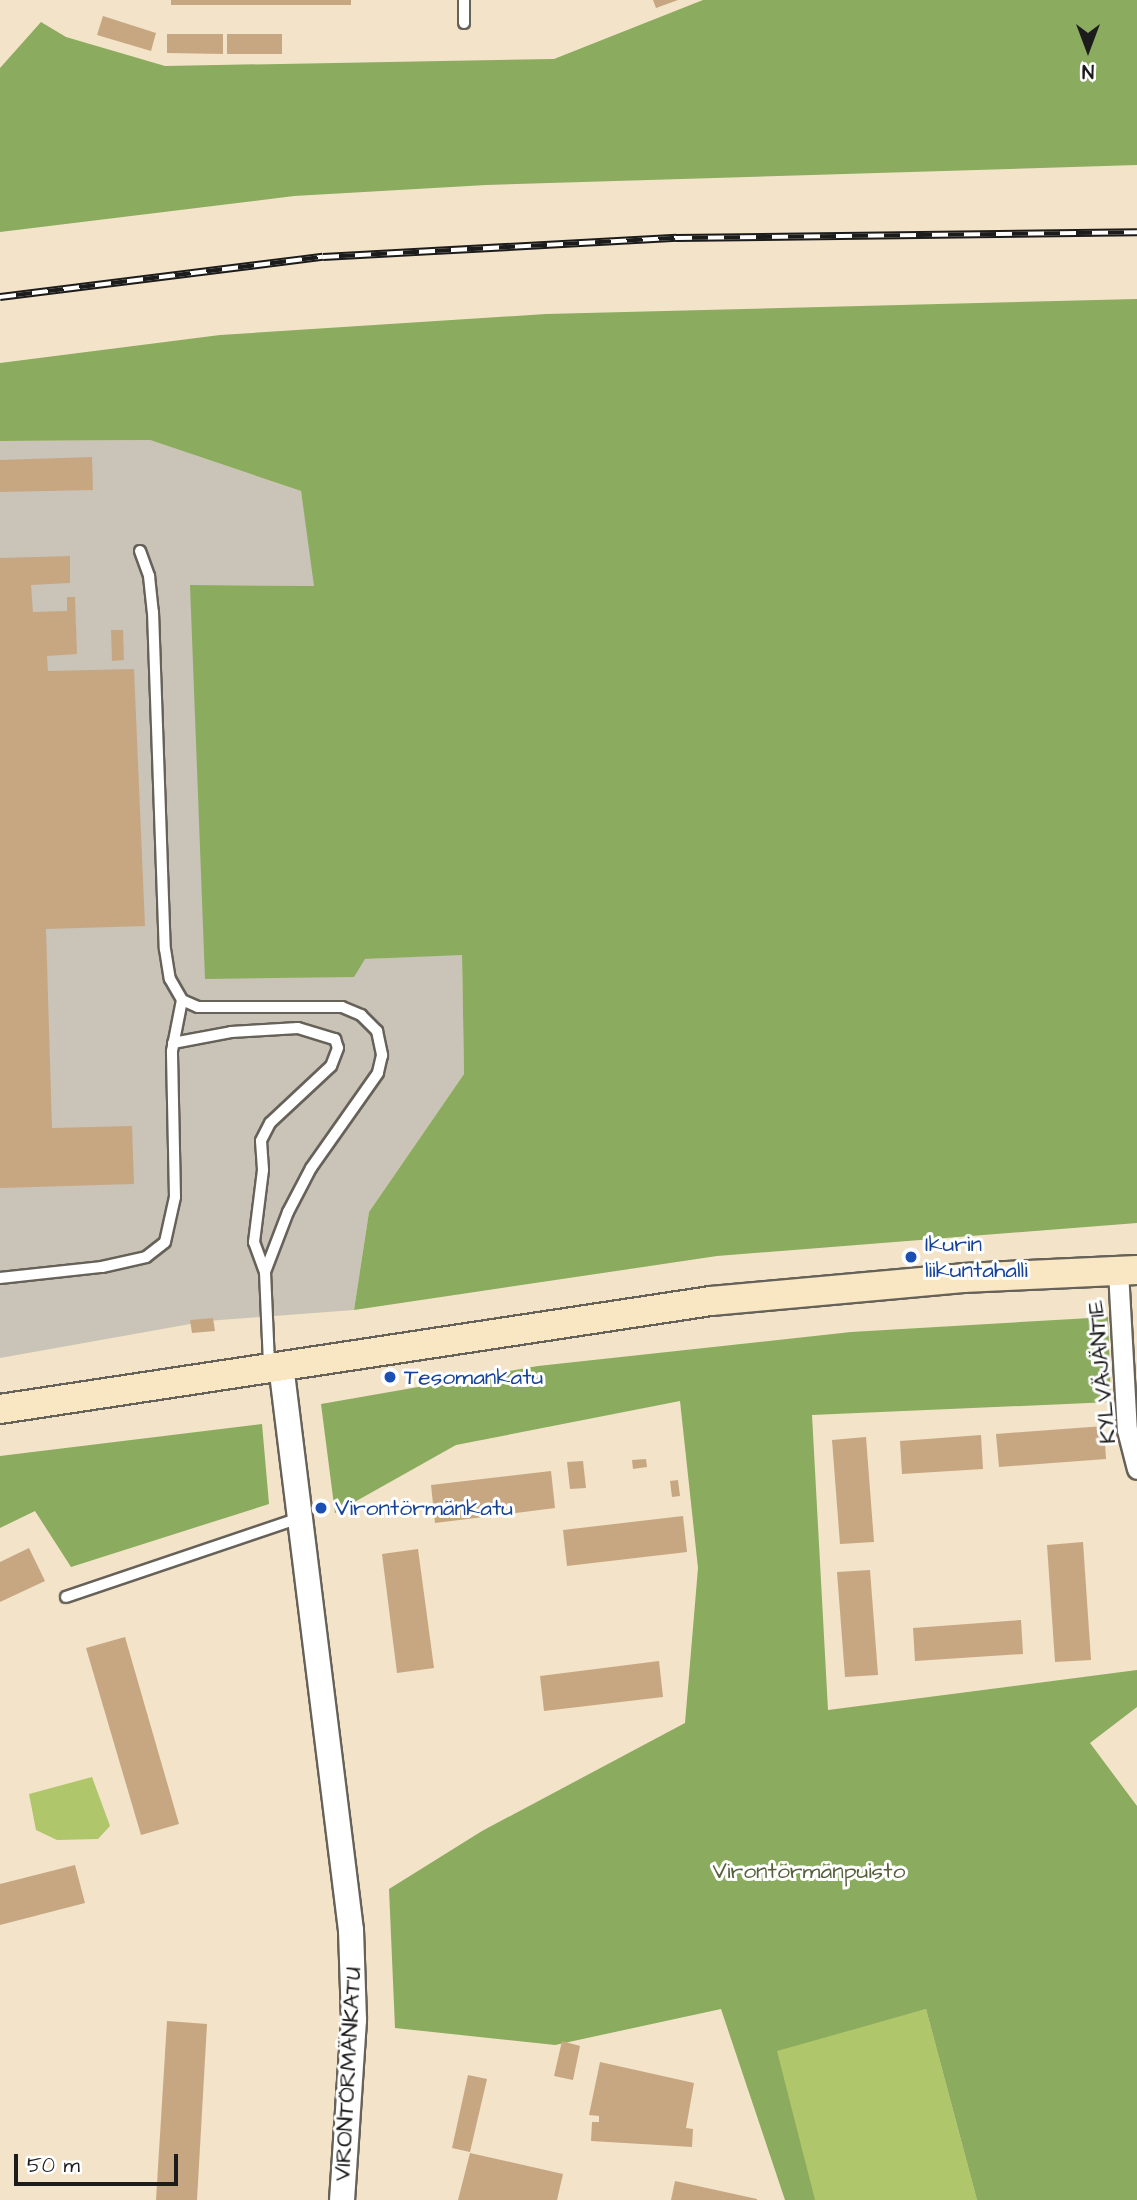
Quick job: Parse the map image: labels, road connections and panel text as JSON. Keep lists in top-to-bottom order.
{
  "streets": {
    "street": ["KYLVÄJÄNTIE", "VIRONTÖRMÄNKATU"]
  },
  "parks": ["Virontörmänpuisto"],
  "places": ["Ikurin liikuntahalli", "Tesomankatu", "Virontörmänkatu"],
  "scale_bar": "50 m",
  "north": "bottom"
}
